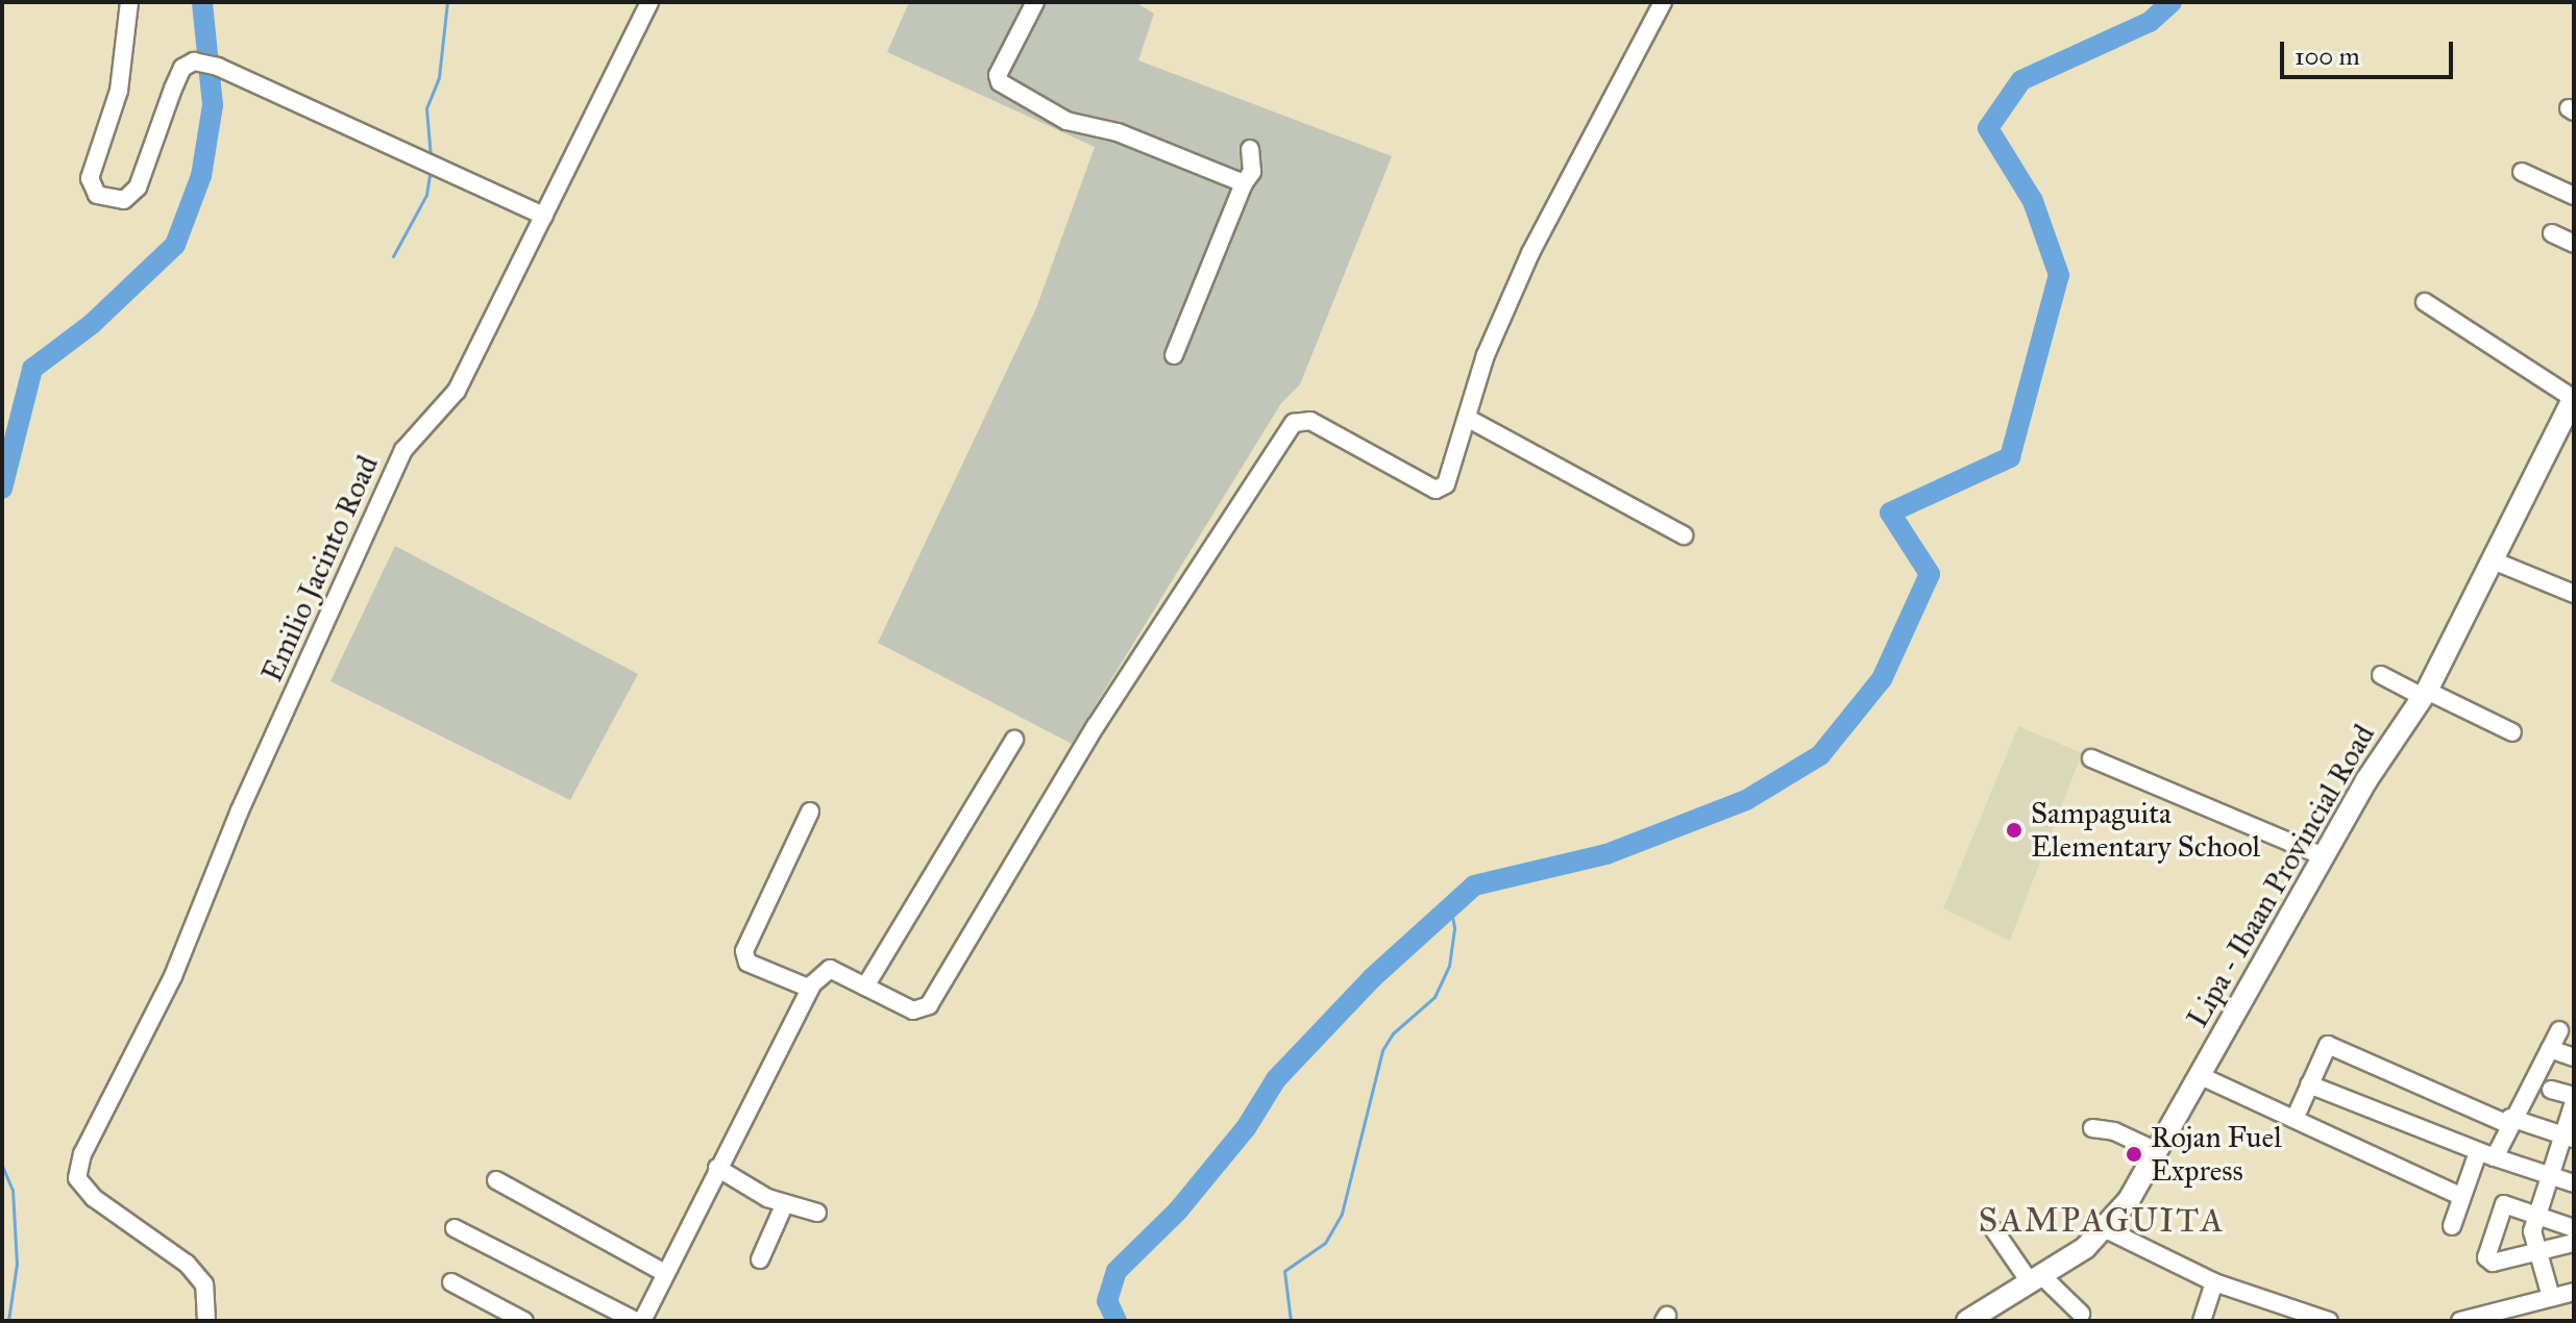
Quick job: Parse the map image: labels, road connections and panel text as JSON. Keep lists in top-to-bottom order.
{
  "streets": {
    "main road": ["Lipa - Ibaan Provincial Road"],
    "street": ["Emilio Jacinto Road"]
  },
  "districts": ["SAMPAGUITA"],
  "places": ["Sampaguita Elementary School", "Rojan Fuel Express"],
  "scale_bar": "100 m"
}
